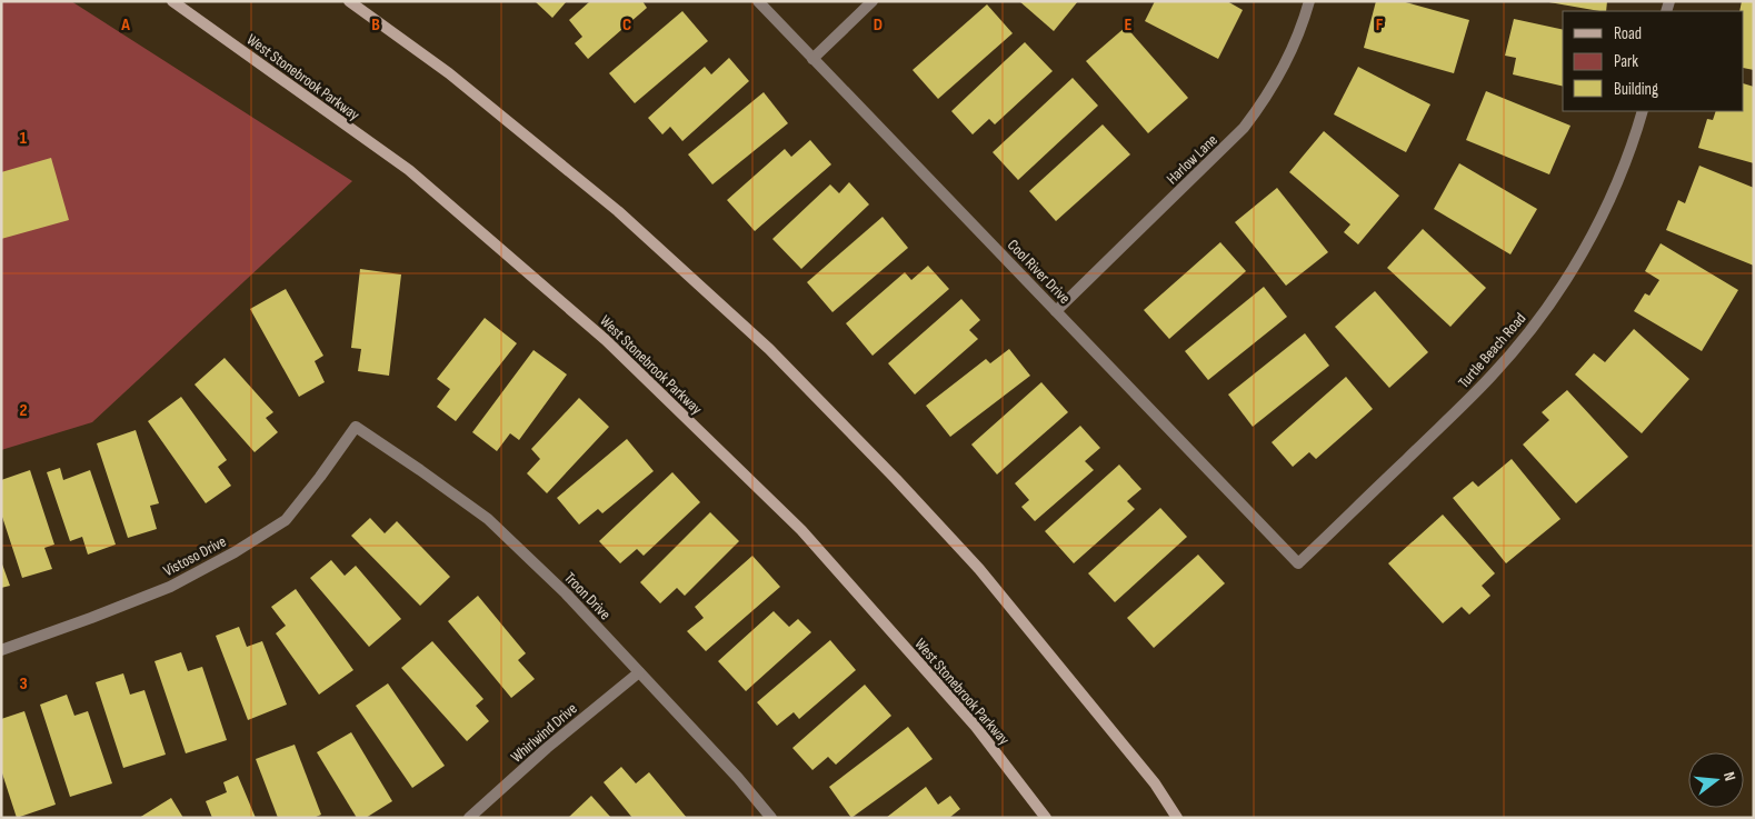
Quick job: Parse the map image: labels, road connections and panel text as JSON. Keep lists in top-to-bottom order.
{
  "streets": {
    "street": [
      "West Stonebrook Parkway",
      "Harlow Lane",
      "Cool River Drive",
      "Turtle Beach Road",
      "Vistoso Drive",
      "Troon Drive",
      "Whirlwind Drive"
    ]
  },
  "crossings": [
    ["Harlow Lane", "Cool River Drive"],
    ["Cool River Drive", "Turtle Beach Road"],
    ["Vistoso Drive", "Troon Drive"],
    ["Troon Drive", "Whirlwind Drive"]
  ],
  "legend": ["Road", "Park", "Building"],
  "north": "right",
  "grid": {
    "columns": [
      "A",
      "B",
      "C",
      "D",
      "E",
      "F"
    ],
    "rows": ["1", "2", "3"]
  }
}
